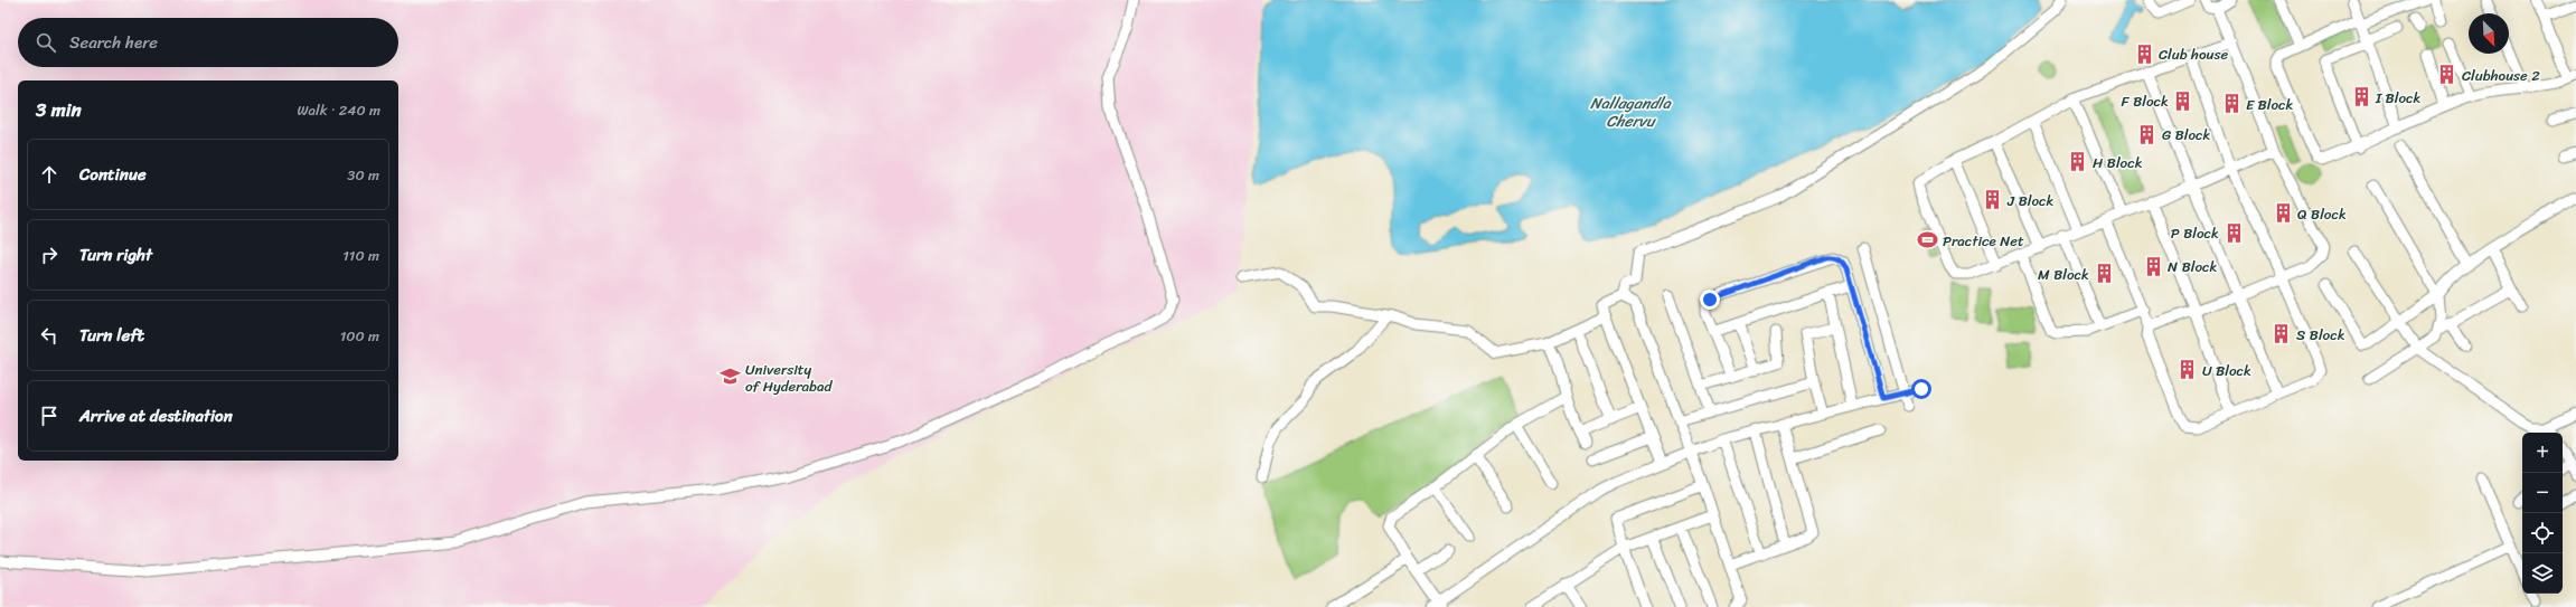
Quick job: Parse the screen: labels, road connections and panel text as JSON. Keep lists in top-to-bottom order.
{
  "water": ["Nallagandla Chervu"],
  "places": {
    "building": [
      "Club house",
      "Clubhouse 2",
      "I Block",
      "F Block",
      "E Block",
      "G Block",
      "H Block",
      "J Block",
      "Q Block",
      "P Block",
      "N Block",
      "M Block",
      "S Block",
      "U Block"
    ],
    "sports": ["Practice Net"],
    "school or university": ["University of Hyderabad"]
  },
  "north": "bottom right",
  "page": {
    "search": "Search here",
    "heading": ["3 min", "Walk · 240 m"],
    "list": [
      ["Continue", "30 m"],
      ["Turn right", "110 m"],
      ["Turn left", "100 m"],
      "Arrive at destination"
    ],
    "map_buttons": ["+", "−"]
  }
}
